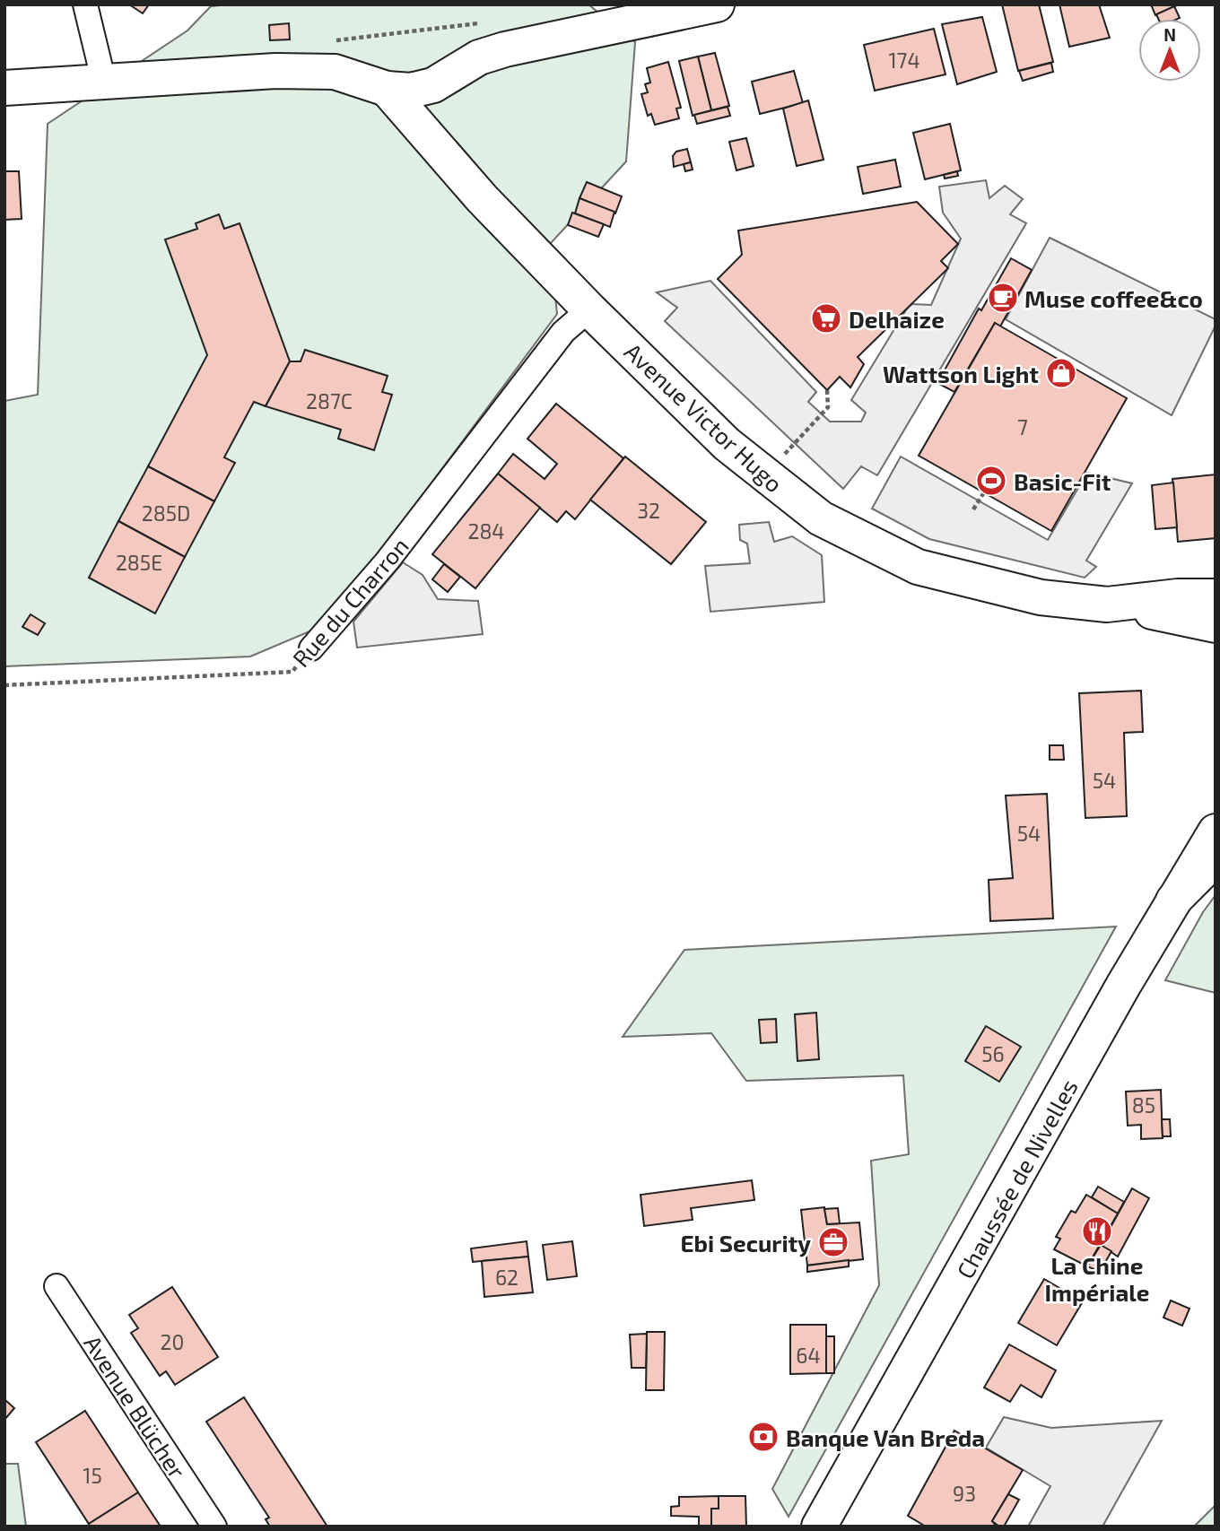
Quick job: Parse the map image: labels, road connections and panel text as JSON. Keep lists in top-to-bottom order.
{
  "streets": {
    "main road": ["Avenue Victor Hugo", "Chaussée de Nivelles"],
    "street": ["Rue du Charron", "Avenue Blücher"]
  },
  "crossings": [
    ["Avenue Victor Hugo", "Rue du Charron"]
  ],
  "places": {
    "cafe": ["Muse coffee&co"],
    "supermarket": ["Delhaize"],
    "shop": ["Wattson Light"],
    "sports": ["Basic-Fit"],
    "restaurant": ["La Chine Impériale"],
    "office": ["Ebi Security"],
    "bank": ["Banque Van Breda"]
  },
  "house_numbers": [
    "174",
    "287C",
    "7",
    "32",
    "285D",
    "284",
    "285E",
    "54",
    "54",
    "56",
    "85",
    "62",
    "20",
    "64",
    "15",
    "93"
  ],
  "north": "top"
}
